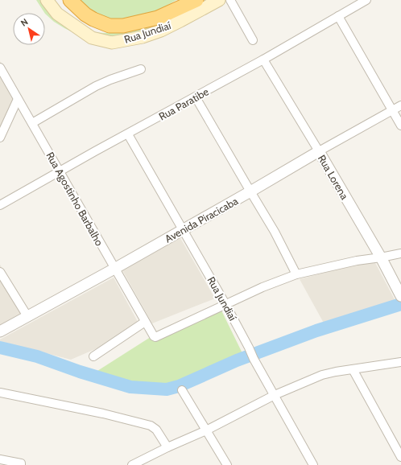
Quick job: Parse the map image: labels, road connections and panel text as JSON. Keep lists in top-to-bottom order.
{
  "streets": {
    "main road": ["Rua Jundiaí"],
    "street": [
      "Rua Paratibe",
      "Rua Lorena",
      "Rua Agostinho Barbalho",
      "Avenida Piracicaba"
    ]
  },
  "crossings": [
    ["Rua Jundiaí", "Rua Paratibe"],
    ["Rua Jundiaí", "Rua Agostinho Barbalho"],
    ["Rua Jundiaí", "Avenida Piracicaba"],
    ["Rua Paratibe", "Rua Lorena"],
    ["Rua Paratibe", "Rua Agostinho Barbalho"],
    ["Rua Lorena", "Avenida Piracicaba"],
    ["Rua Agostinho Barbalho", "Avenida Piracicaba"]
  ],
  "north": "top left"
}
